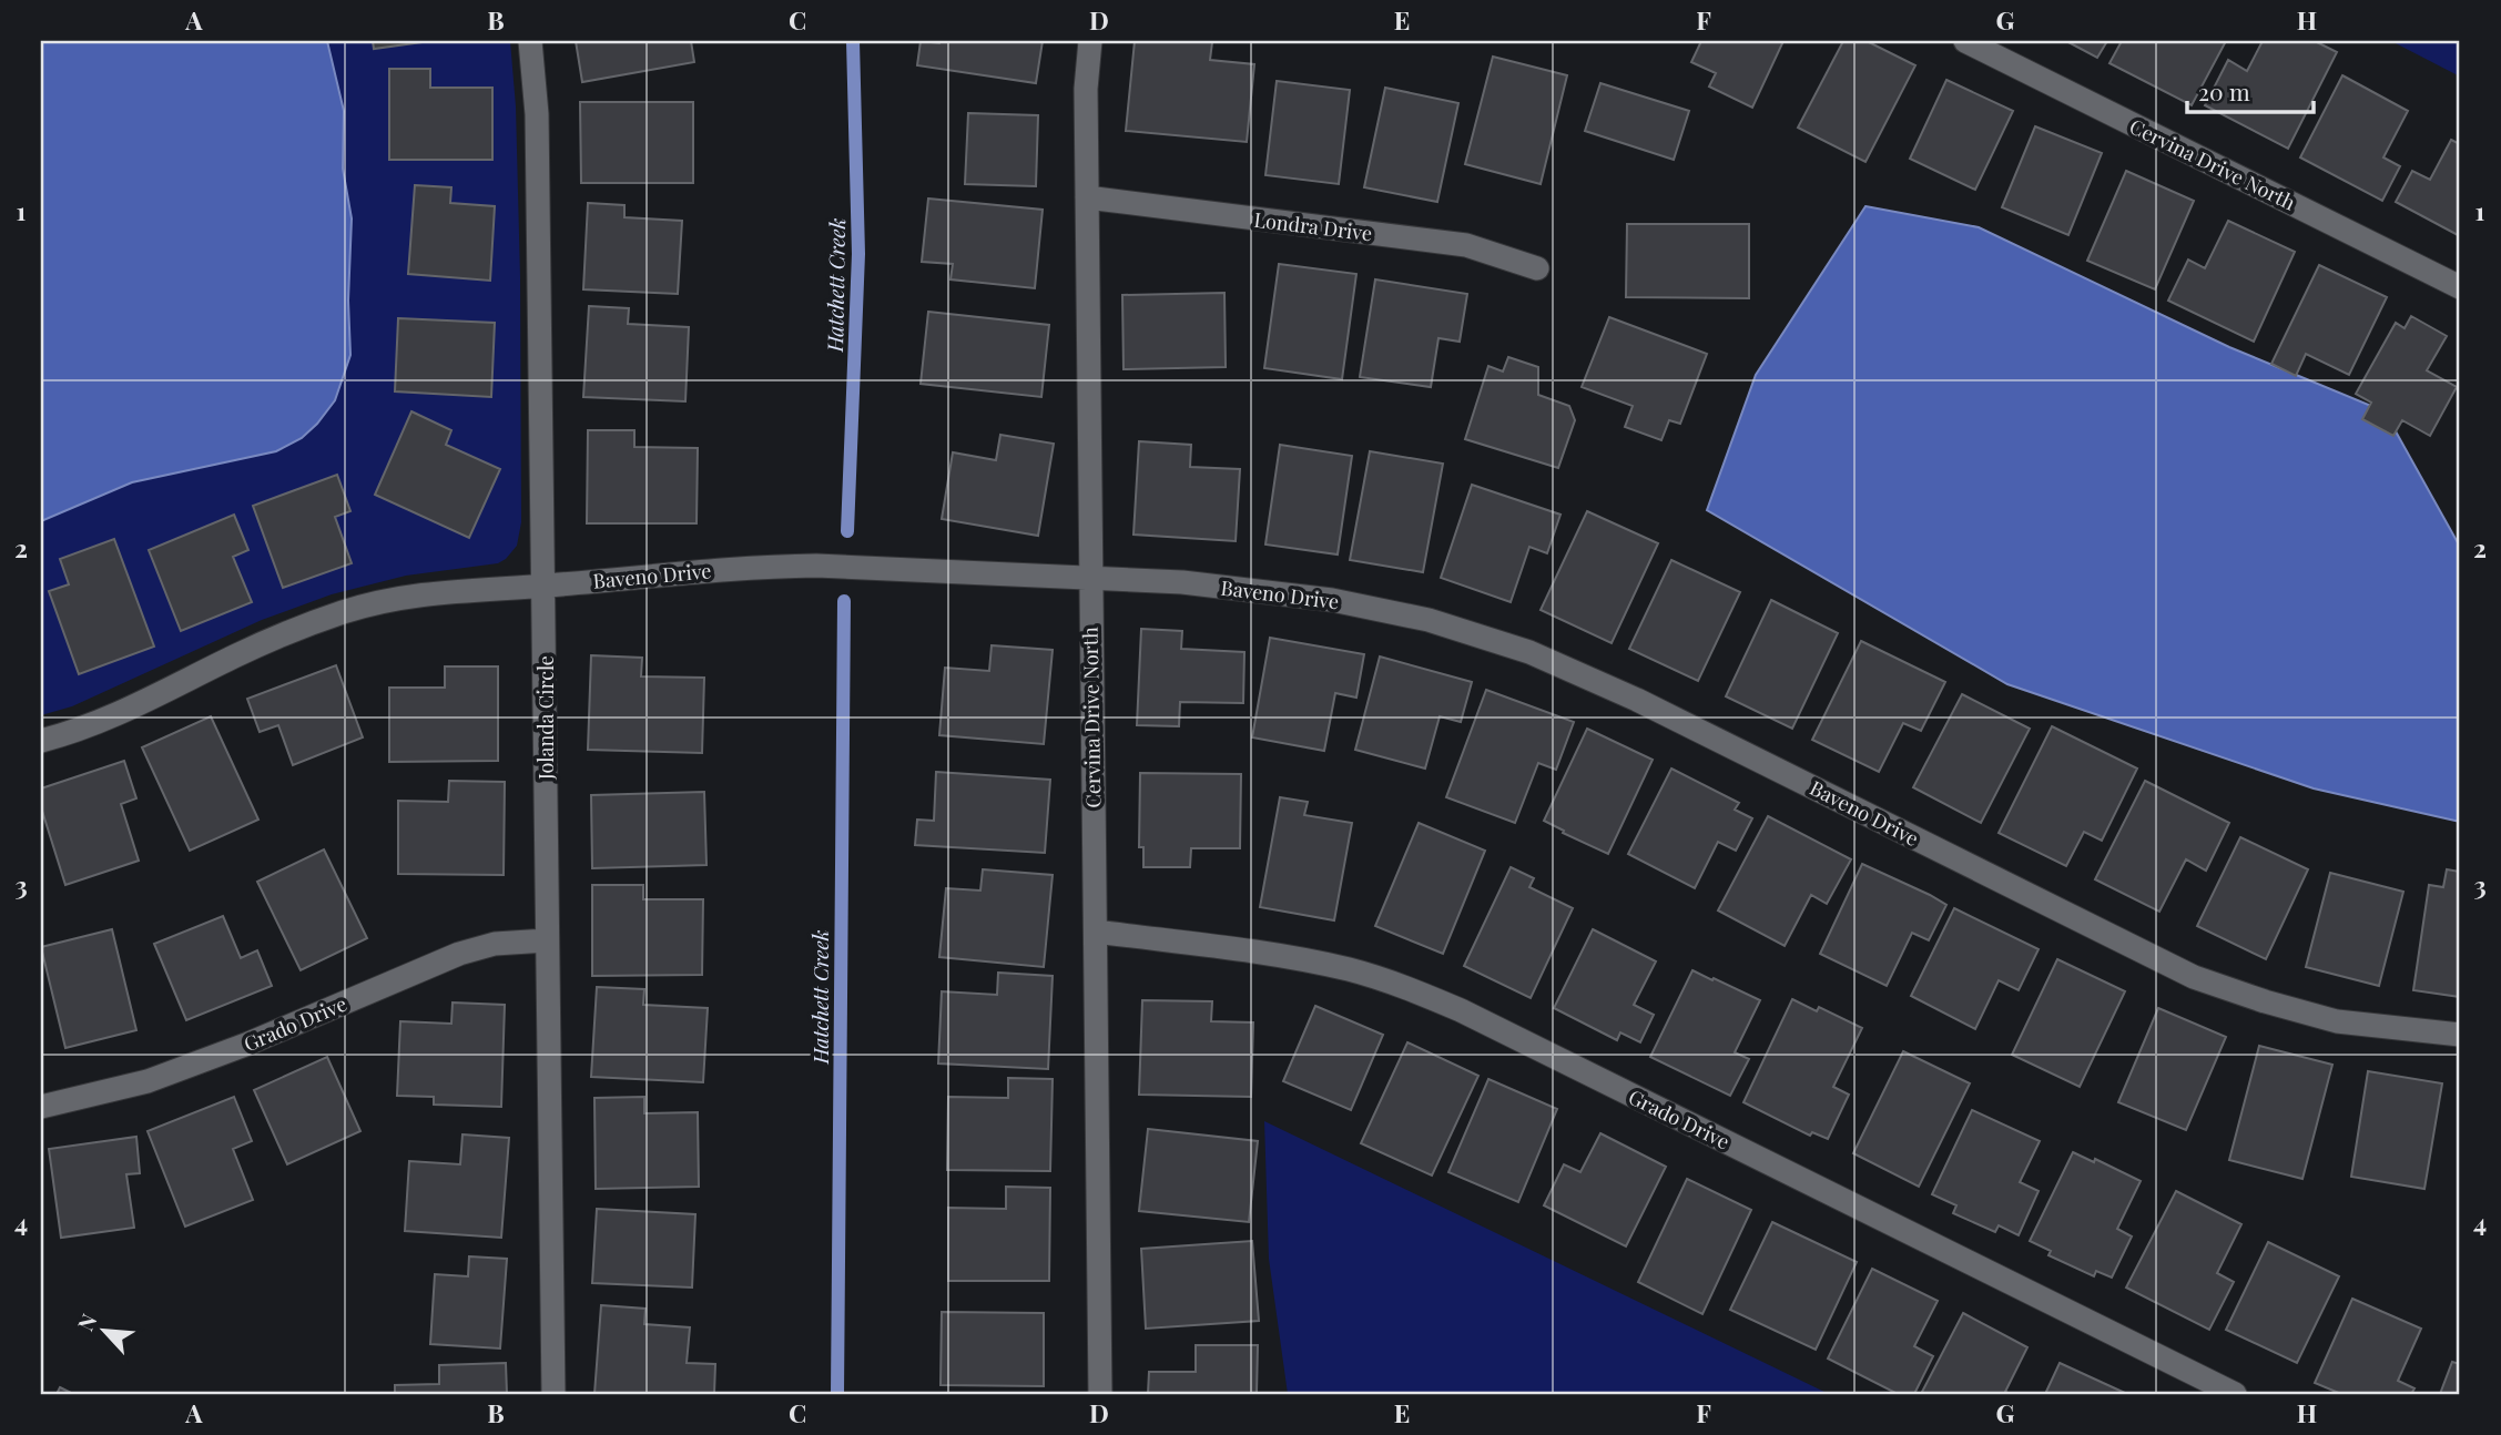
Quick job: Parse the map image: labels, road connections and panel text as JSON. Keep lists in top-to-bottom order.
{
  "streets": {
    "street": [
      "Cervina Drive North",
      "Londra Drive",
      "Baveno Drive",
      "Jolanda Circle",
      "Grado Drive"
    ]
  },
  "crossings": [
    ["Cervina Drive North", "Londra Drive"],
    ["Cervina Drive North", "Baveno Drive"],
    ["Cervina Drive North", "Grado Drive"],
    ["Baveno Drive", "Jolanda Circle"],
    ["Jolanda Circle", "Grado Drive"]
  ],
  "water": ["Hatchett Creek"],
  "scale_bar": "20 m",
  "north": "top left",
  "grid": {
    "columns": [
      "A",
      "B",
      "C",
      "D",
      "E",
      "F",
      "G",
      "H"
    ],
    "rows": [
      "1",
      "2",
      "3",
      "4"
    ]
  }
}
